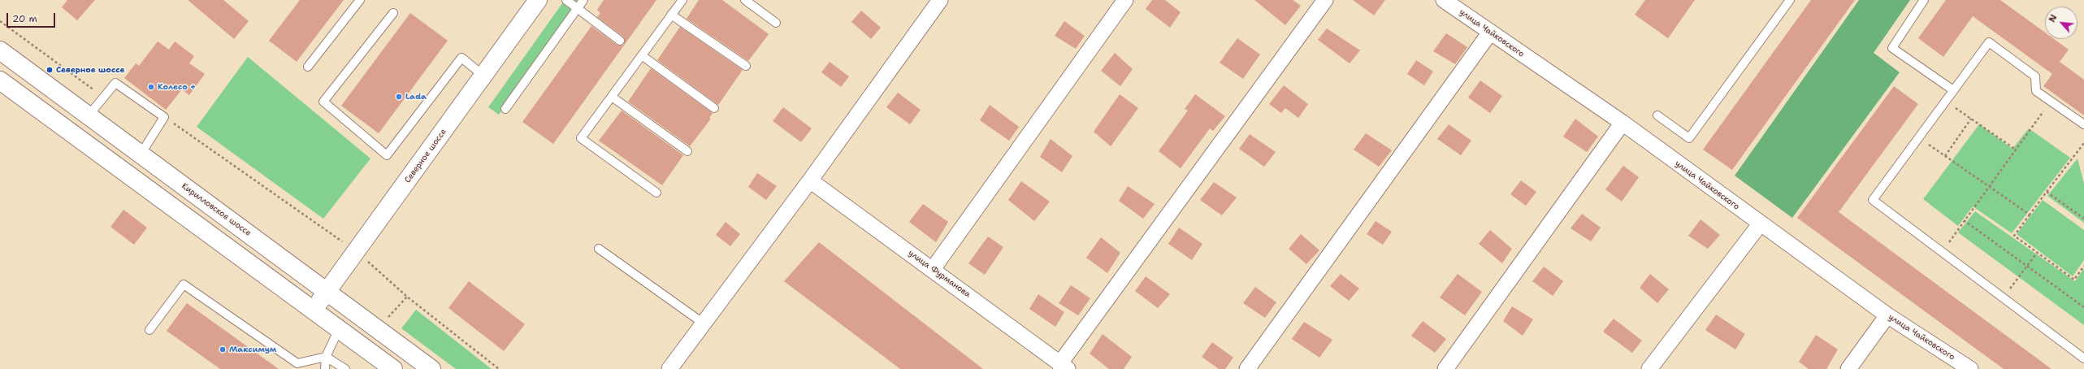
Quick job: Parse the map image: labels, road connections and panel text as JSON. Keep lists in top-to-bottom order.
{
  "streets": {
    "main road": ["Северное шоссе", "Кирилловское шоссе"],
    "street": ["улица Чайковского", "улица Фурманова"]
  },
  "crossings": [
    ["Северное шоссе", "Кирилловское шоссе"]
  ],
  "places": [
    "Северное шоссе",
    "Колесо +",
    "Lada",
    "Максимум"
  ],
  "scale_bar": "20 m",
  "north": "top left"
}
